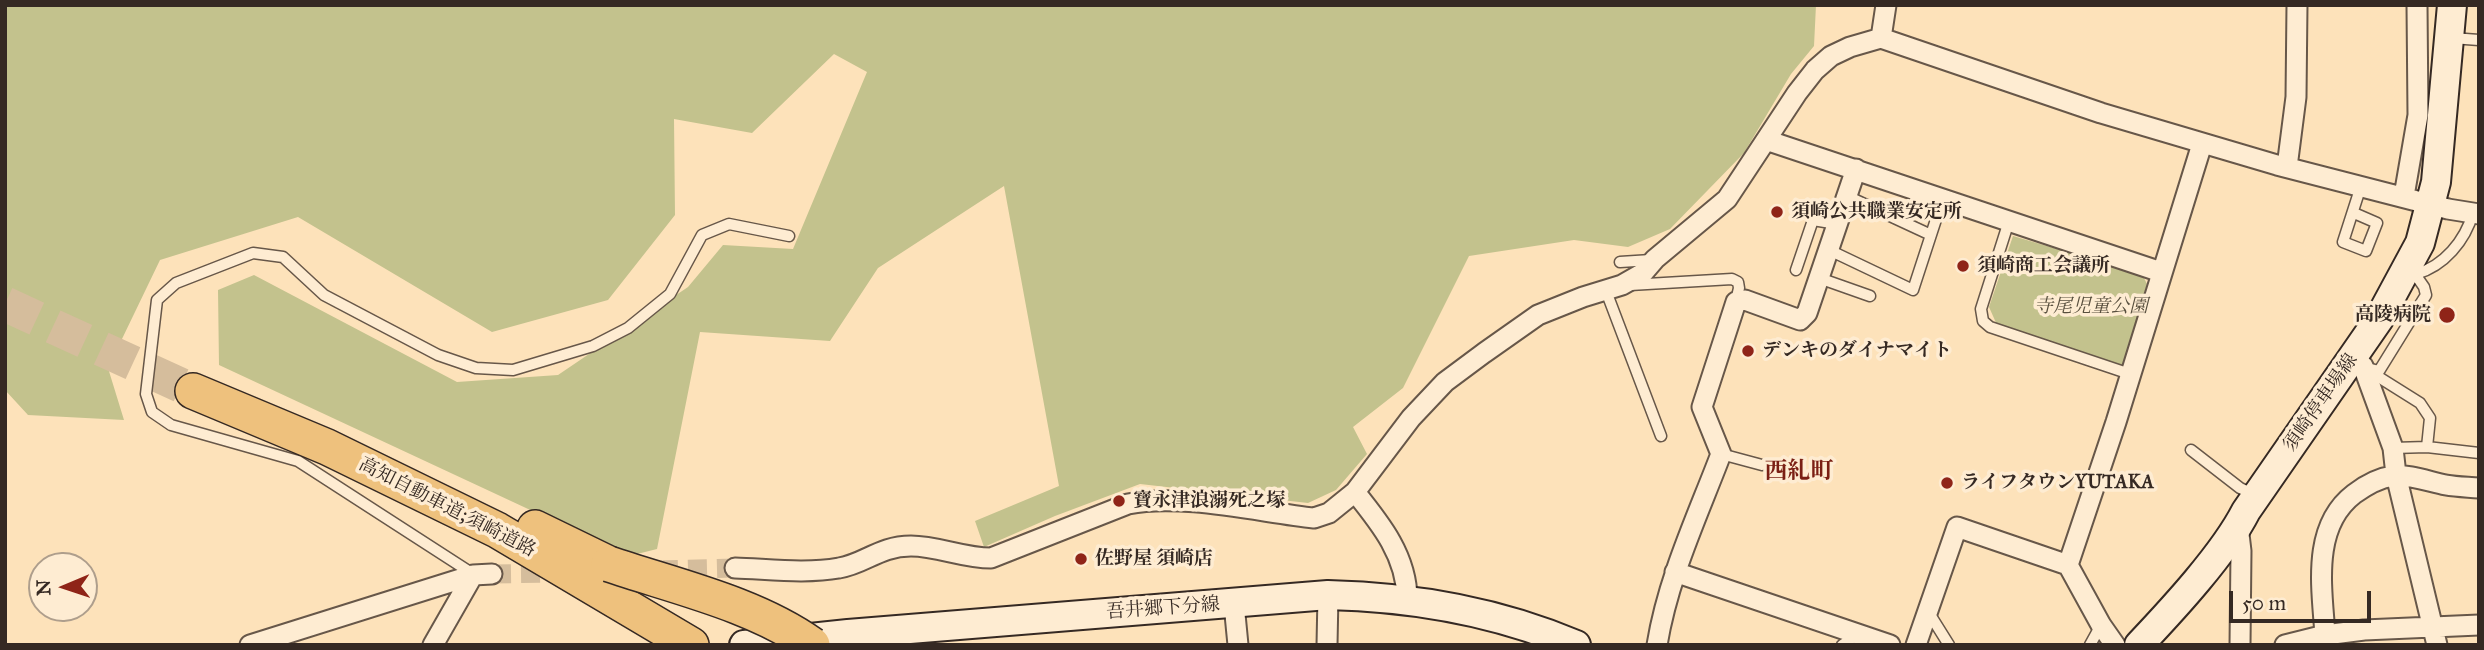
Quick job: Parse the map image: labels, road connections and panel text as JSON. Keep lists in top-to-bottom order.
{
  "streets": {
    "highway": ["高知自動車道;須崎道路"],
    "main road": ["須崎停車場線", "吾井郷下分線"]
  },
  "districts": ["西糺町"],
  "parks": ["寺尾児童公園"],
  "places": [
    "須崎公共職業安定所",
    "須崎商工会議所",
    "高陵病院",
    "デンキのダイナマイト",
    "ライフタウンYUTAKA",
    "寶永津浪溺死之塚",
    "佐野屋 須崎店"
  ],
  "scale_bar": "50 m",
  "north": "left"
}
